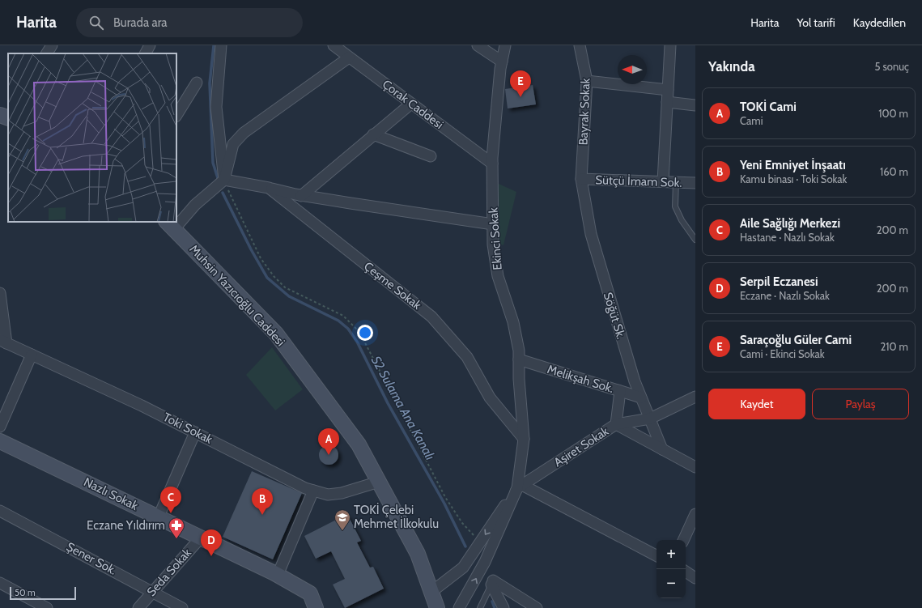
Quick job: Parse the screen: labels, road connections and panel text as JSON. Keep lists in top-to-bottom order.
{
  "streets": {
    "main road": ["Muhsin Yazıcıoğlu Caddesi", "Nazlı Sokak"],
    "street": [
      "Çorak Caddesi",
      "Bayrak Sokak",
      "Sütçü İmam Sok.",
      "Ekinci Sokak",
      "Çeşme Sokak",
      "Söğüt Sk.",
      "Melikşah Sok.",
      "Toki Sokak",
      "Aşiret Sokak",
      "Şener Sok.",
      "Seda Sokak"
    ]
  },
  "crossings": [
    ["Çorak Caddesi", "Ekinci Sokak"],
    ["Bayrak Sokak", "Sütçü İmam Sok."],
    ["Bayrak Sokak", "Söğüt Sk."],
    ["Sütçü İmam Sok.", "Söğüt Sk."],
    ["Ekinci Sokak", "Çeşme Sokak"],
    ["Ekinci Sokak", "Melikşah Sok."],
    ["Ekinci Sokak", "Aşiret Sokak"],
    ["Muhsin Yazıcıoğlu Caddesi", "Toki Sokak"],
    ["Muhsin Yazıcıoğlu Caddesi", "Aşiret Sokak"],
    ["Söğüt Sk.", "Melikşah Sok."],
    ["Söğüt Sk.", "Aşiret Sokak"],
    ["Nazlı Sokak", "Seda Sokak"],
    ["Şener Sok.", "Seda Sokak"]
  ],
  "water": ["S2 Sulama Ana Kanalı"],
  "places": {
    "school or university": ["TOKİ Çelebi Mehmet İlkokulu"],
    "pharmacy": ["Eczane Yıldırım"]
  },
  "scale_bar": "50 m",
  "north": "left",
  "page": {
    "header": "Harita",
    "search": "Burada ara",
    "nav": ["Harita", "Yol tarifi", "Kaydedilen"],
    "heading": ["Yakında", "5 sonuç"],
    "pins": [
      "E",
      "A",
      "C",
      "B",
      "D"
    ],
    "list": [
      {
        "mark": "A",
        "name": "TOKİ Cami",
        "note": "Cami",
        "value": "100 m"
      },
      {
        "mark": "B",
        "name": "Yeni Emniyet İnşaatı",
        "note": "Kamu binası · Toki Sokak",
        "value": "160 m"
      },
      {
        "mark": "C",
        "name": "Aile Sağlığı Merkezi",
        "note": "Hastane · Nazlı Sokak",
        "value": "200 m"
      },
      {
        "mark": "D",
        "name": "Serpil Eczanesi",
        "note": "Eczane · Nazlı Sokak",
        "value": "200 m"
      },
      {
        "mark": "E",
        "name": "Saraçoğlu Güler Cami",
        "note": "Cami · Ekinci Sokak",
        "value": "210 m"
      }
    ],
    "buttons": ["Kaydet", "Paylaş"],
    "map_buttons": ["+", "−"],
    "scale": "50 m"
  }
}
